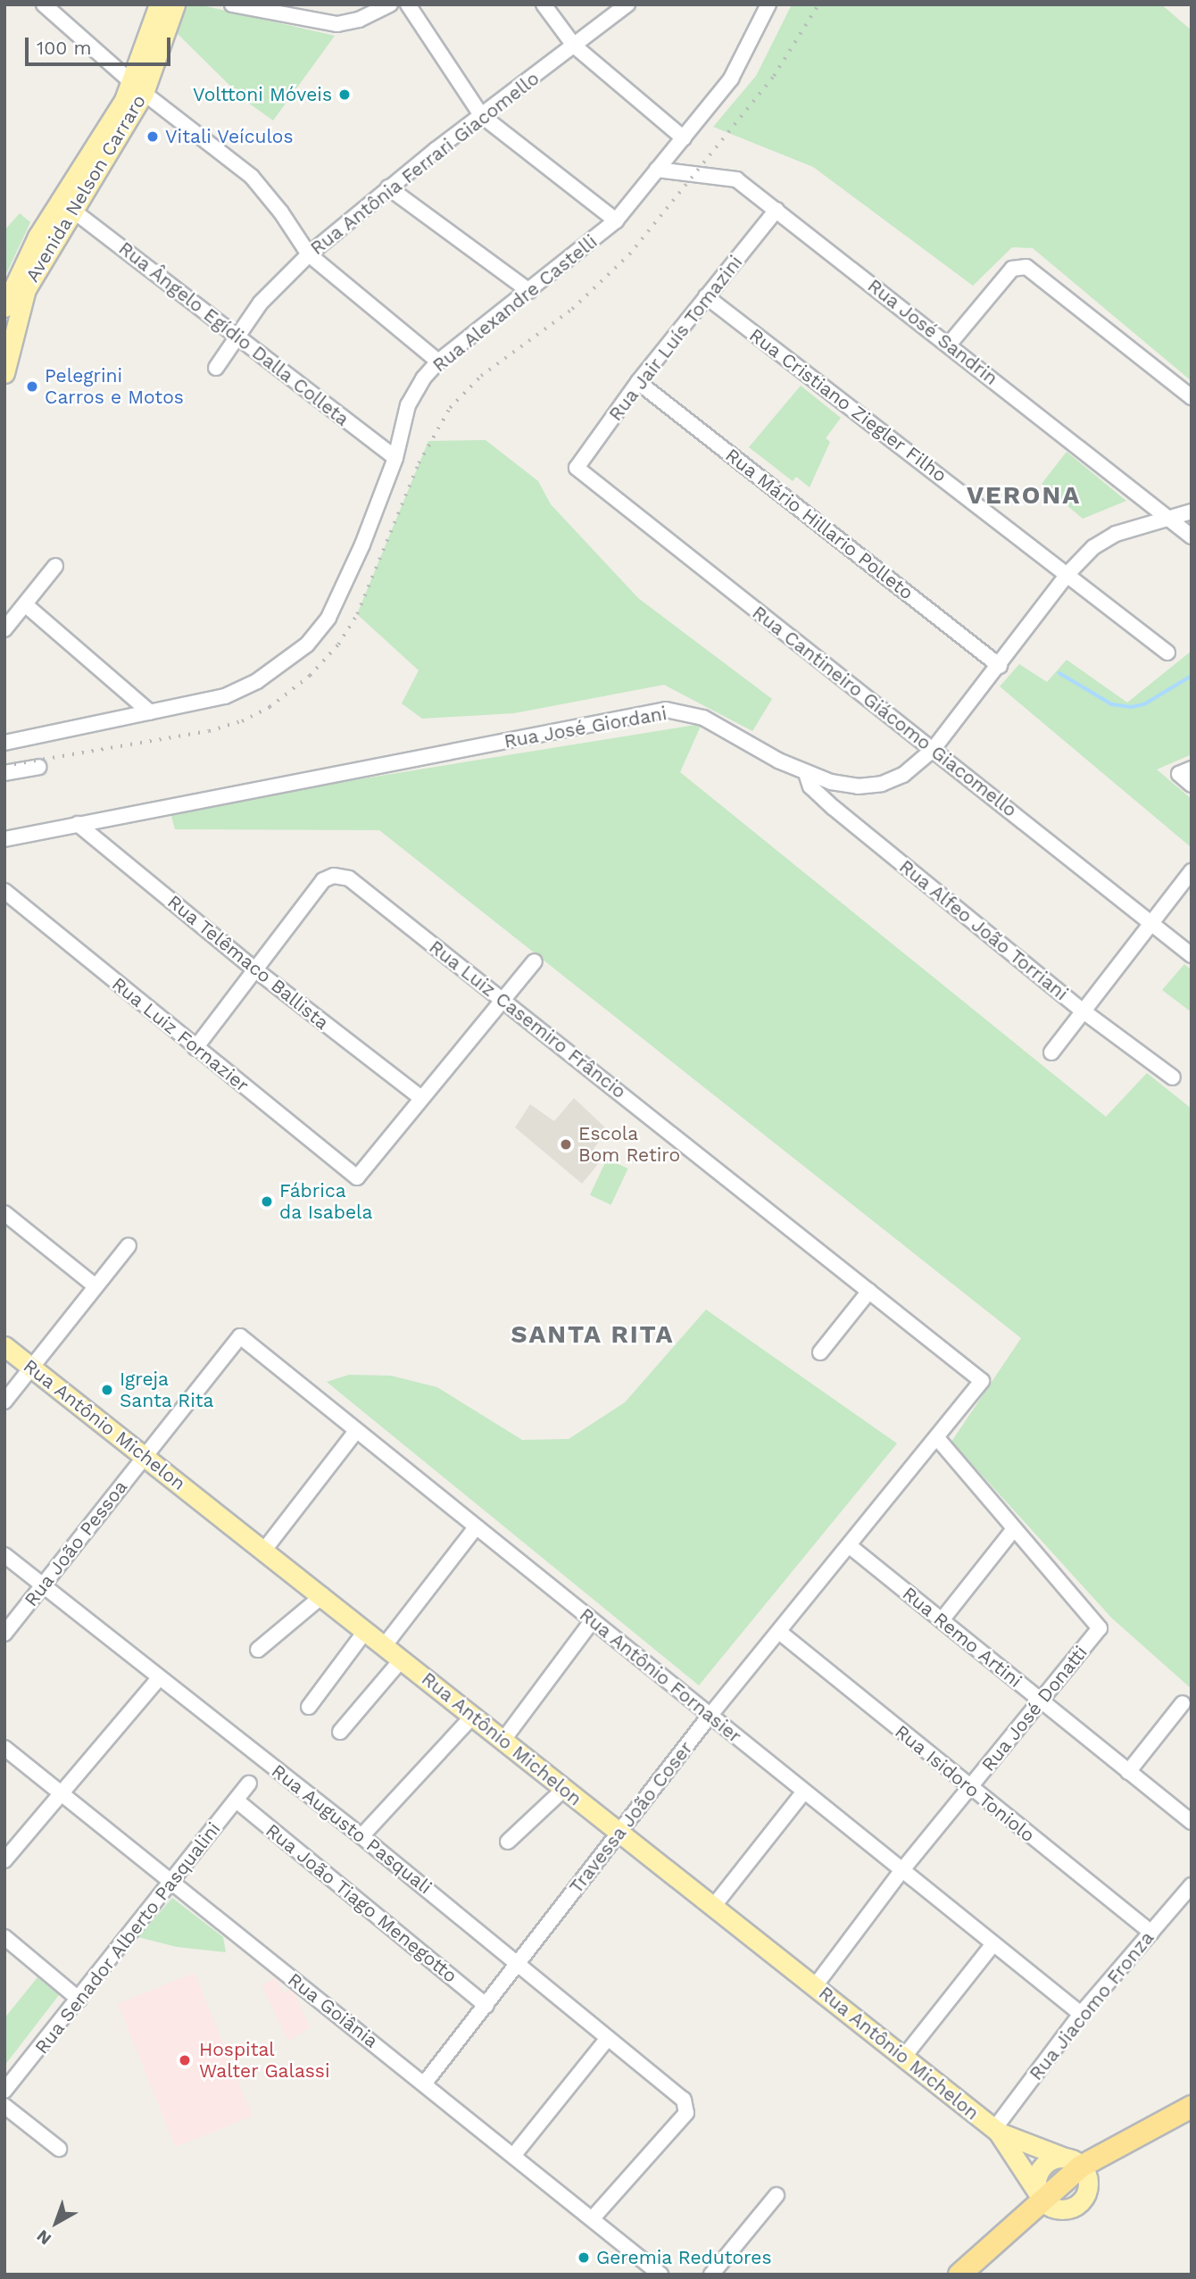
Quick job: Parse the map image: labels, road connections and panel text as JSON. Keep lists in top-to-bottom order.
{
  "streets": {
    "main road": ["Avenida Nelson Carraro", "Rua Antônio Michelon"],
    "street": [
      "Rua Antônia Ferrari Giacomello",
      "Rua Alexandre Castelli",
      "Rua José Sandrin",
      "Rua Ângelo Egídio Dalla Colleta",
      "Rua Jair Luís Tomazini",
      "Rua Cristiano Ziegler Filho",
      "Rua Mário Hillario Polleto",
      "Rua Cantineiro Giácomo Giacomello",
      "Rua José Giordani",
      "Rua Alfeo João Torriani",
      "Rua Telêmaco Ballista",
      "Rua Luiz Casemiro Frâncio",
      "Rua Luiz Fornazier",
      "Rua João Pessoa",
      "Rua Remo Artini",
      "Rua Antônio Fornasier",
      "Rua José Donatti",
      "Rua Isidoro Toniolo",
      "Travessa João Coser",
      "Rua Augusto Pasquali",
      "Rua João Tiago Menegotto",
      "Rua Senador Alberto Pasqualini",
      "Rua Jiacomo Fronza",
      "Rua Goiânia"
    ]
  },
  "crossings": [
    ["Rua Antônia Ferrari Giacomello", "Rua Ângelo Egídio Dalla Colleta"],
    ["Avenida Nelson Carraro", "Rua Ângelo Egídio Dalla Colleta"],
    ["Rua Alexandre Castelli", "Rua José Sandrin"],
    ["Rua Alexandre Castelli", "Rua Ângelo Egídio Dalla Colleta"],
    ["Rua José Sandrin", "Rua Jair Luís Tomazini"],
    ["Rua José Sandrin", "Rua José Giordani"],
    ["Rua Jair Luís Tomazini", "Rua Cristiano Ziegler Filho"],
    ["Rua Jair Luís Tomazini", "Rua Mário Hillario Polleto"],
    ["Rua Jair Luís Tomazini", "Rua Cantineiro Giácomo Giacomello"],
    ["Rua Cristiano Ziegler Filho", "Rua José Giordani"],
    ["Rua Mário Hillario Polleto", "Rua José Giordani"],
    ["Rua Cantineiro Giácomo Giacomello", "Rua José Giordani"],
    ["Rua José Giordani", "Rua Alfeo João Torriani"],
    ["Rua José Giordani", "Rua Telêmaco Ballista"],
    ["Rua Telêmaco Ballista", "Rua Luiz Casemiro Frâncio"],
    ["Rua Telêmaco Ballista", "Rua Luiz Fornazier"],
    ["Rua Luiz Casemiro Frâncio", "Travessa João Coser"],
    ["Rua Antônio Michelon", "Rua João Pessoa"],
    ["Rua Antônio Michelon", "Rua José Donatti"],
    ["Rua Antônio Michelon", "Travessa João Coser"],
    ["Rua Antônio Michelon", "Rua Jiacomo Fronza"],
    ["Rua João Pessoa", "Rua Antônio Fornasier"],
    ["Rua João Pessoa", "Rua Augusto Pasquali"],
    ["Rua Remo Artini", "Rua José Donatti"],
    ["Rua Remo Artini", "Travessa João Coser"],
    ["Rua Antônio Fornasier", "Rua José Donatti"],
    ["Rua Antônio Fornasier", "Travessa João Coser"],
    ["Rua Antônio Fornasier", "Rua Jiacomo Fronza"],
    ["Rua José Donatti", "Rua Isidoro Toniolo"],
    ["Rua José Donatti", "Travessa João Coser"],
    ["Rua Isidoro Toniolo", "Travessa João Coser"],
    ["Rua Isidoro Toniolo", "Rua Jiacomo Fronza"],
    ["Travessa João Coser", "Rua Augusto Pasquali"],
    ["Travessa João Coser", "Rua João Tiago Menegotto"],
    ["Travessa João Coser", "Rua Goiânia"],
    ["Rua Augusto Pasquali", "Rua Goiânia"],
    ["Rua João Tiago Menegotto", "Rua Senador Alberto Pasqualini"],
    ["Rua Senador Alberto Pasqualini", "Rua Goiânia"]
  ],
  "districts": ["VERONA", "SANTA RITA"],
  "places": [
    "Volttoni Móveis",
    "Vitali Veículos",
    "Pelegrini Carros e Motos",
    "Escola Bom Retiro",
    "Fábrica da Isabela",
    "Igreja Santa Rita",
    "Hospital Walter Galassi",
    "Geremia Redutores"
  ],
  "scale_bar": "100 m",
  "north": "bottom left"
}
